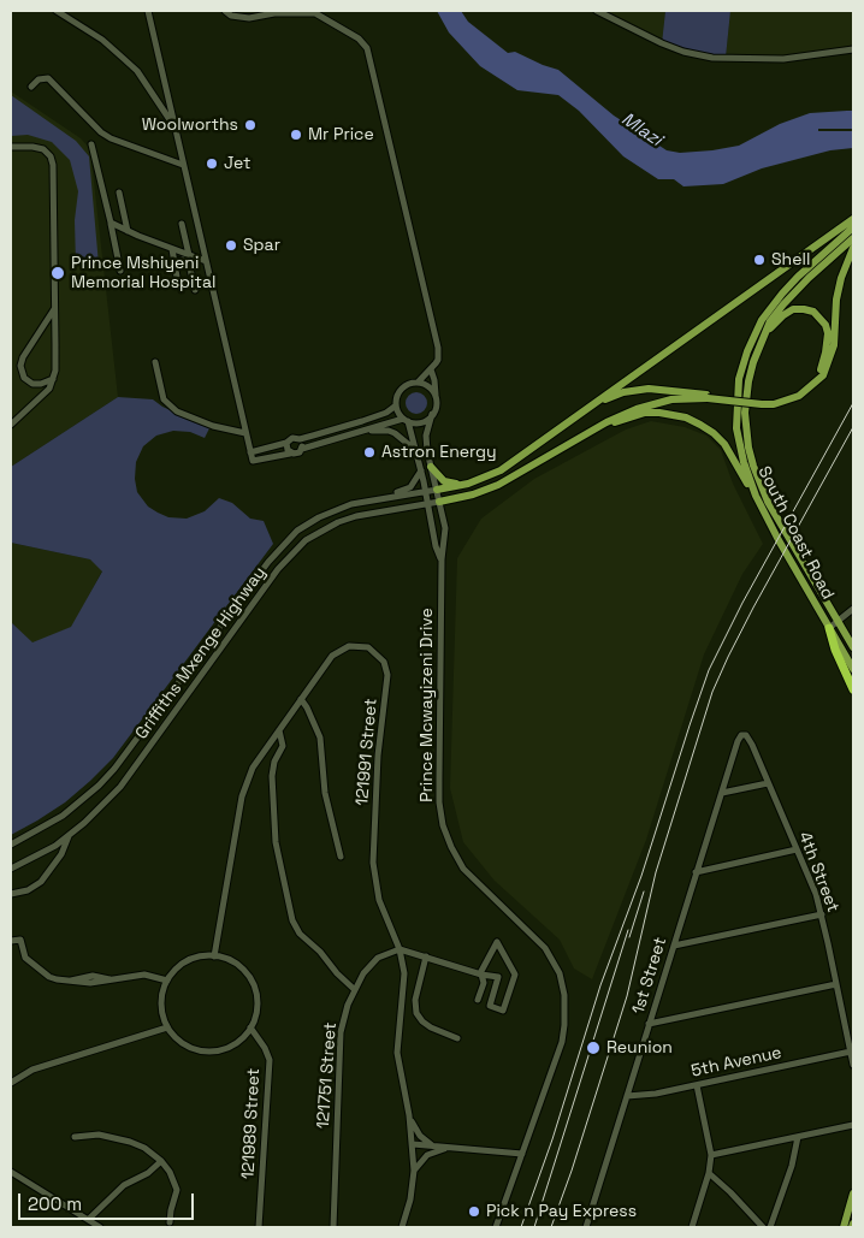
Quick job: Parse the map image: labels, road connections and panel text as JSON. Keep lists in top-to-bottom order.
{
  "streets": {
    "main road": ["South Coast Road"],
    "street": [
      "Griffiths Mxenge Highway",
      "Prince Mcwayizeni Drive",
      "121991 Street",
      "4th Street",
      "1st Street",
      "5th Avenue",
      "121751 Street",
      "121989 Street"
    ]
  },
  "crossings": [
    ["Griffiths Mxenge Highway", "Prince Mcwayizeni Drive"],
    ["121991 Street", "121751 Street"],
    ["121991 Street", "121989 Street"],
    ["4th Street", "1st Street"],
    ["4th Street", "5th Avenue"],
    ["1st Street", "5th Avenue"]
  ],
  "water": ["Mlazi"],
  "places": [
    "Woolworths",
    "Mr Price",
    "Jet",
    "Spar",
    "Shell",
    "Prince Mshiyeni Memorial Hospital",
    "Astron Energy",
    "Reunion",
    "Pick n Pay Express"
  ],
  "scale_bar": "200 m"
}
